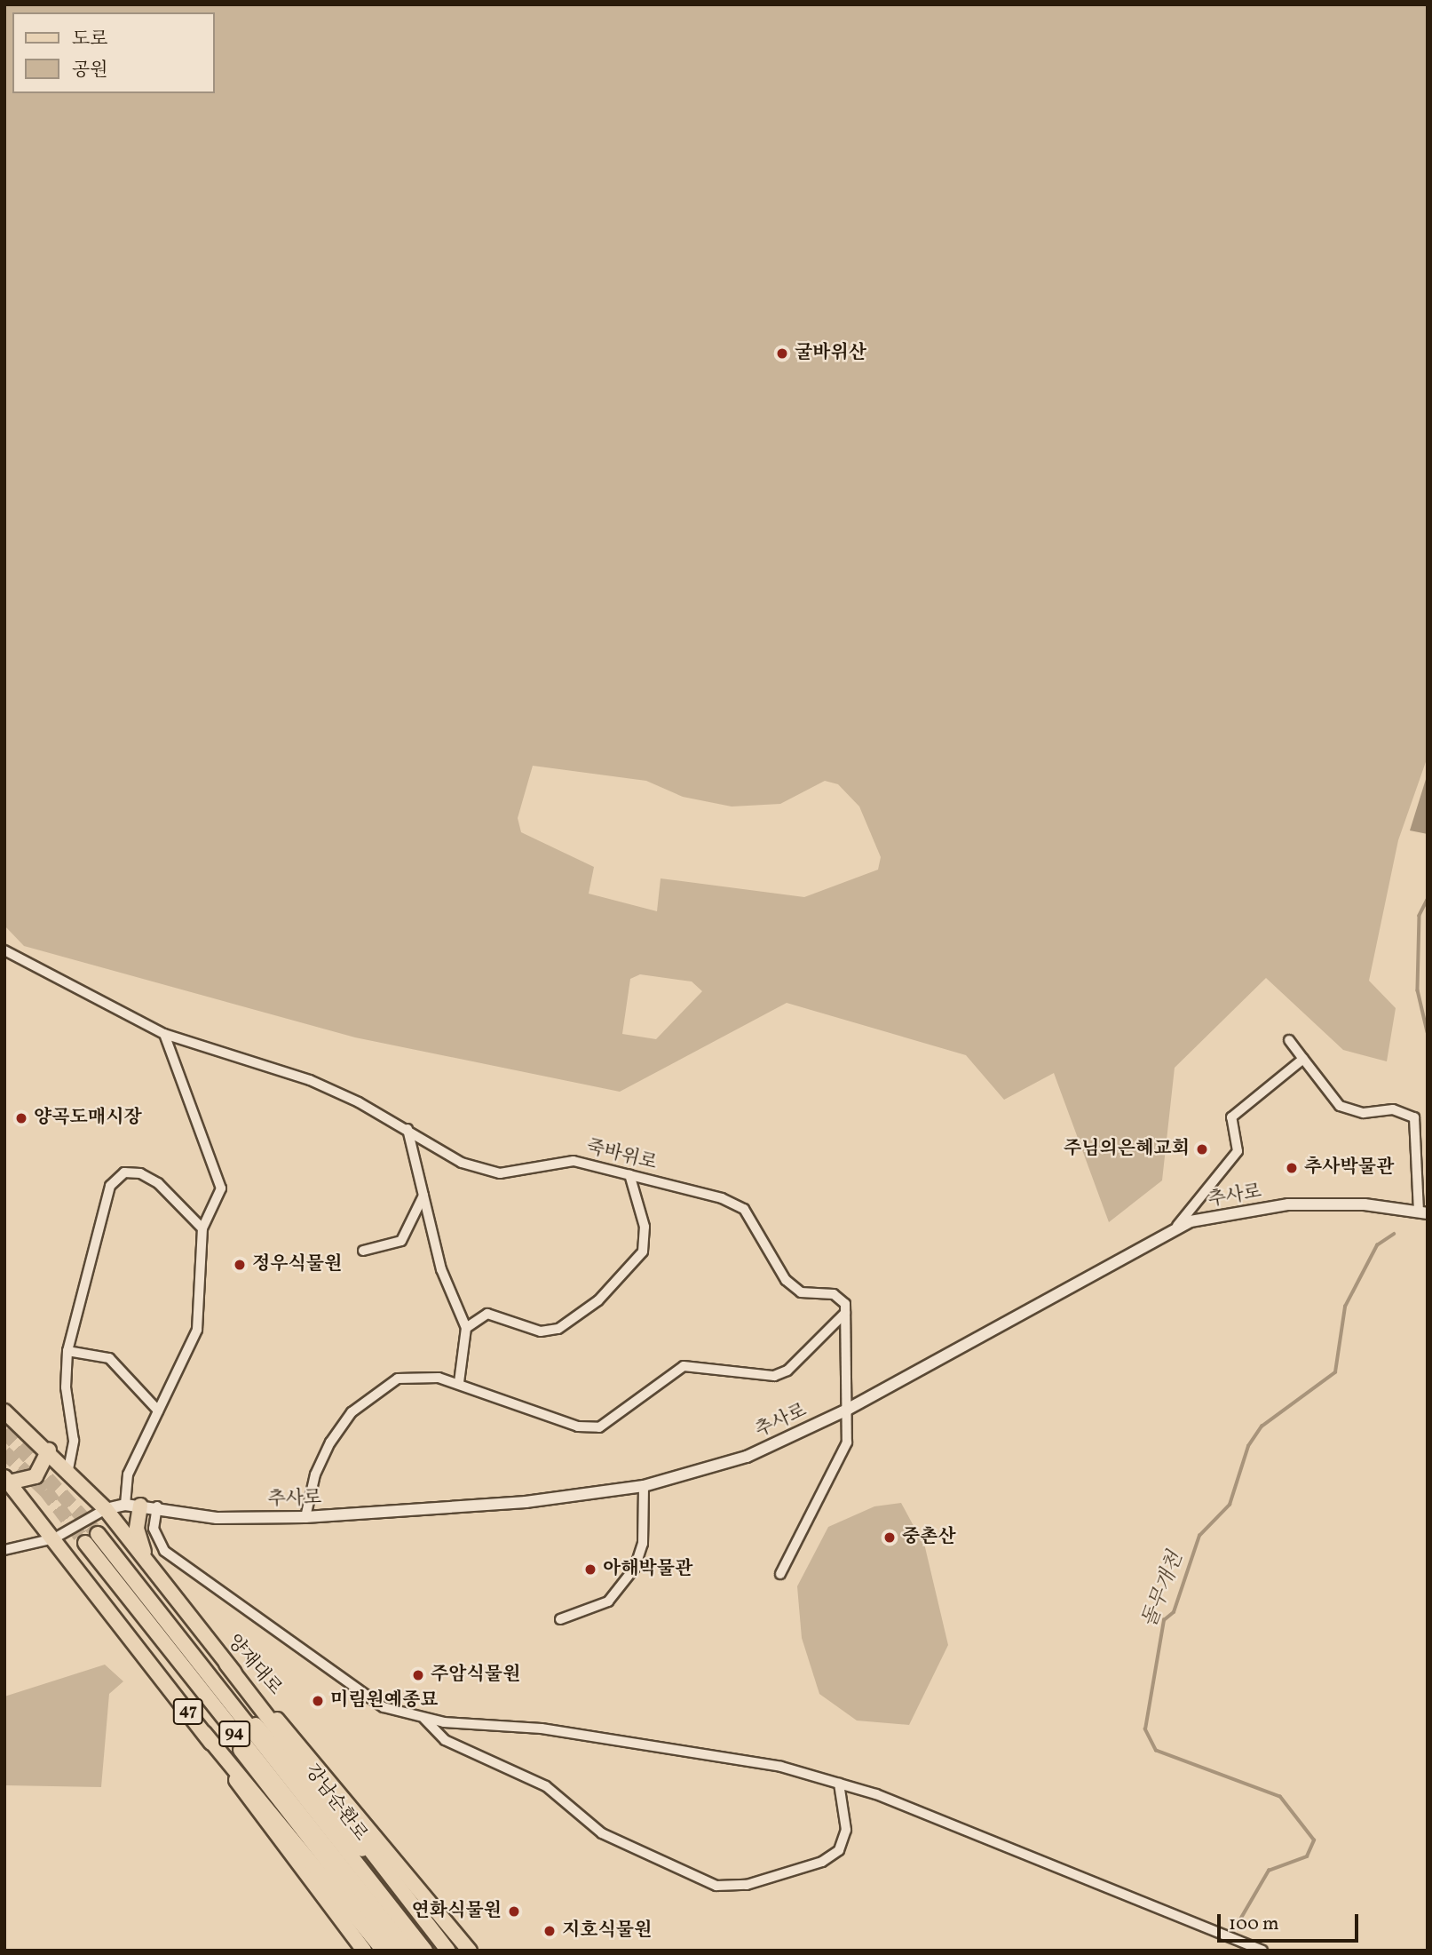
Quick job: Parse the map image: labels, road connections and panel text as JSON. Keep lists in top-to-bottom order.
{
  "streets": {
    "main road": [
      "양재대로",
      "47",
      "94",
      "강남순환로"
    ],
    "street": ["죽바위로", "추사로"]
  },
  "crossings": [
    ["추사로", "양재대로"],
    ["양재대로", "강남순환로"],
    ["94", "강남순환로"]
  ],
  "water": ["돌무개천"],
  "places": [
    "굴바위산",
    "양곡도매시장",
    "주님의은혜교회",
    "추사박물관",
    "정우식물원",
    "중촌산",
    "아해박물관",
    "주암식물원",
    "미림원예종묘",
    "연화식물원",
    "지호식물원"
  ],
  "legend": ["도로", "공원"],
  "scale_bar": "100 m"
}
